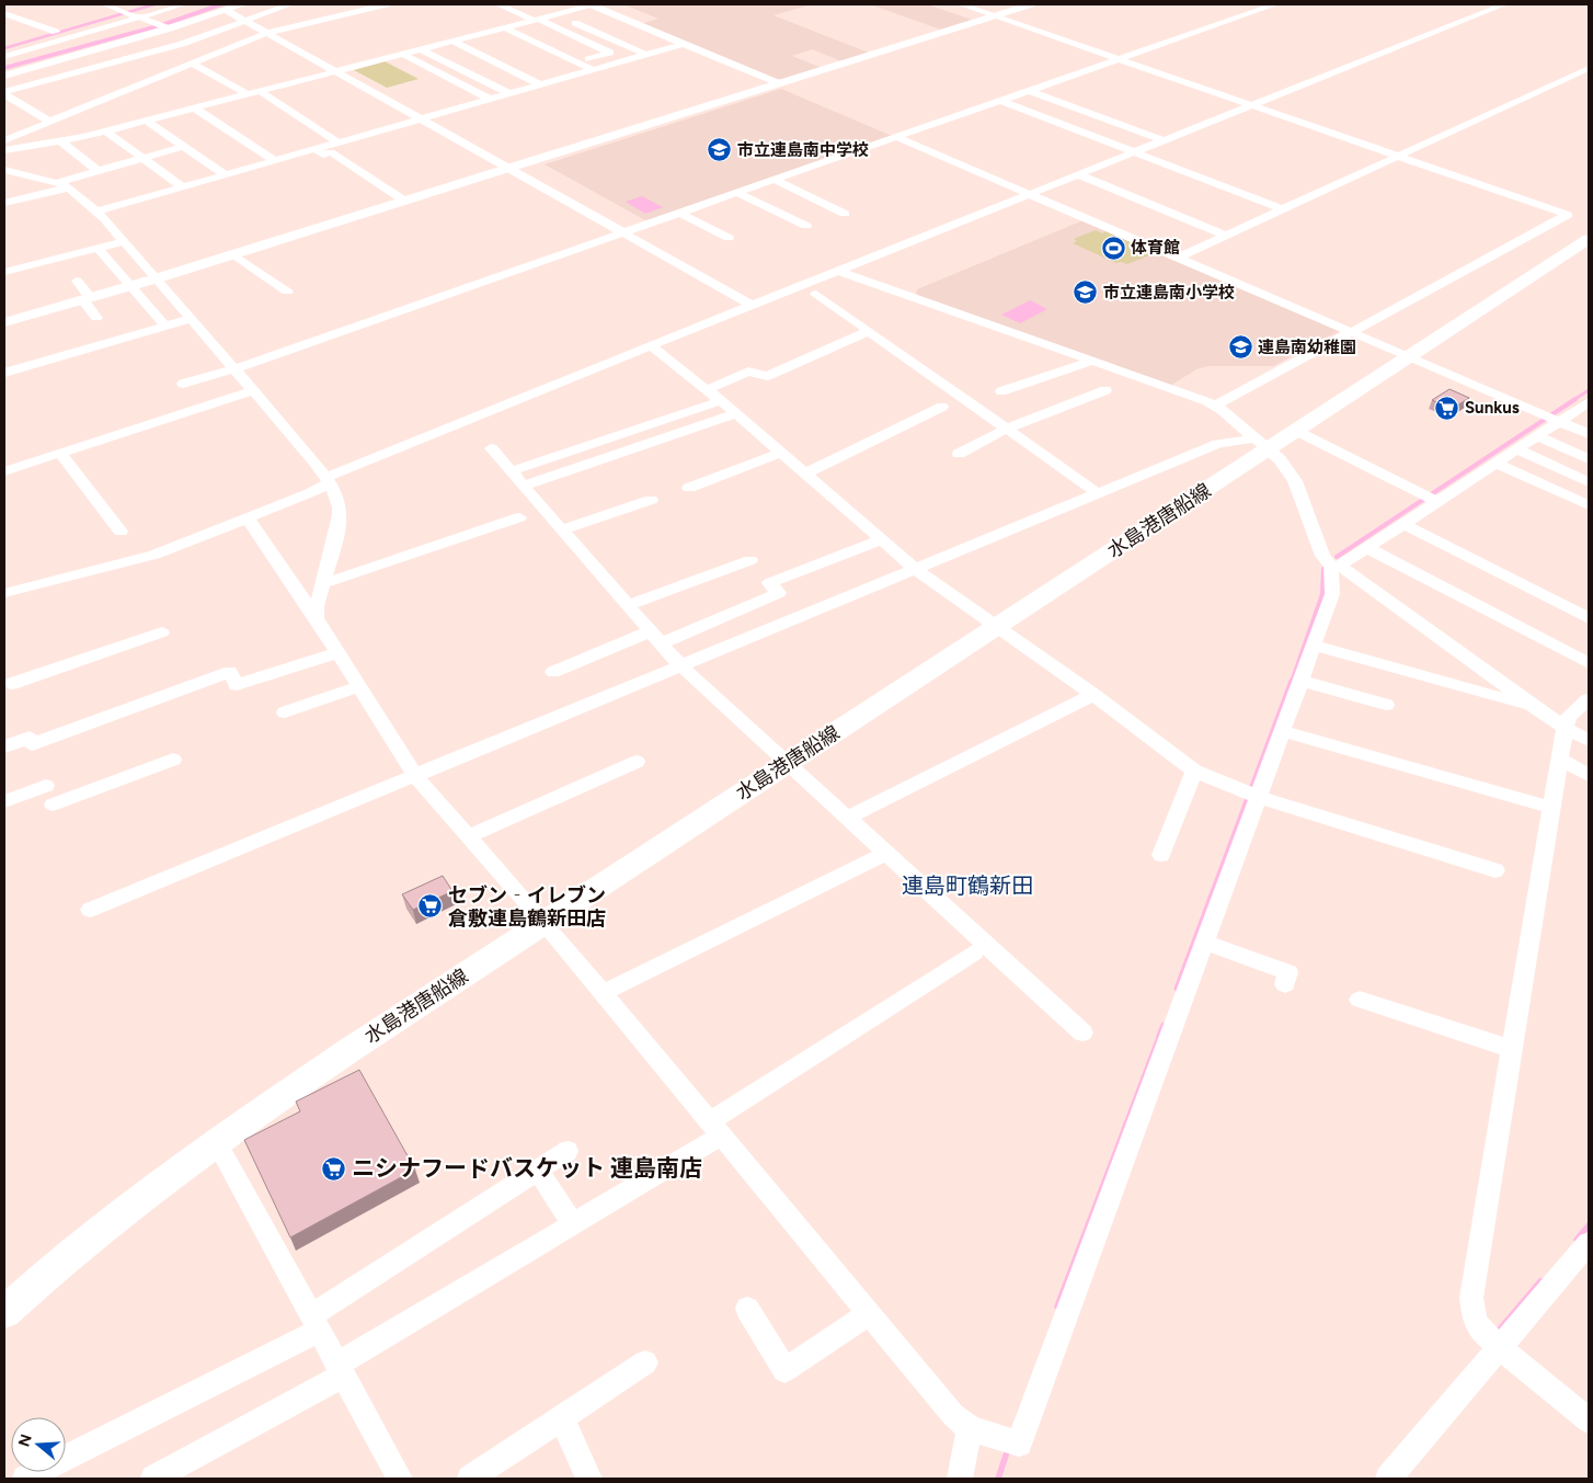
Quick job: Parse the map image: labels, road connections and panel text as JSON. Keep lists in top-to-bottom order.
{
  "streets": {
    "main road": ["水島港唐船線"]
  },
  "districts": ["連島町鶴新田"],
  "places": {
    "school or university": ["市立連島南中学校", "市立連島南小学校", "連島南幼稚園"],
    "sports": ["体育館"],
    "supermarket": ["Sunkus", "セブン‐イレブン 倉敷連島鶴新田店", "ニシナフードバスケット 連島南店"]
  },
  "north": "left"
}
